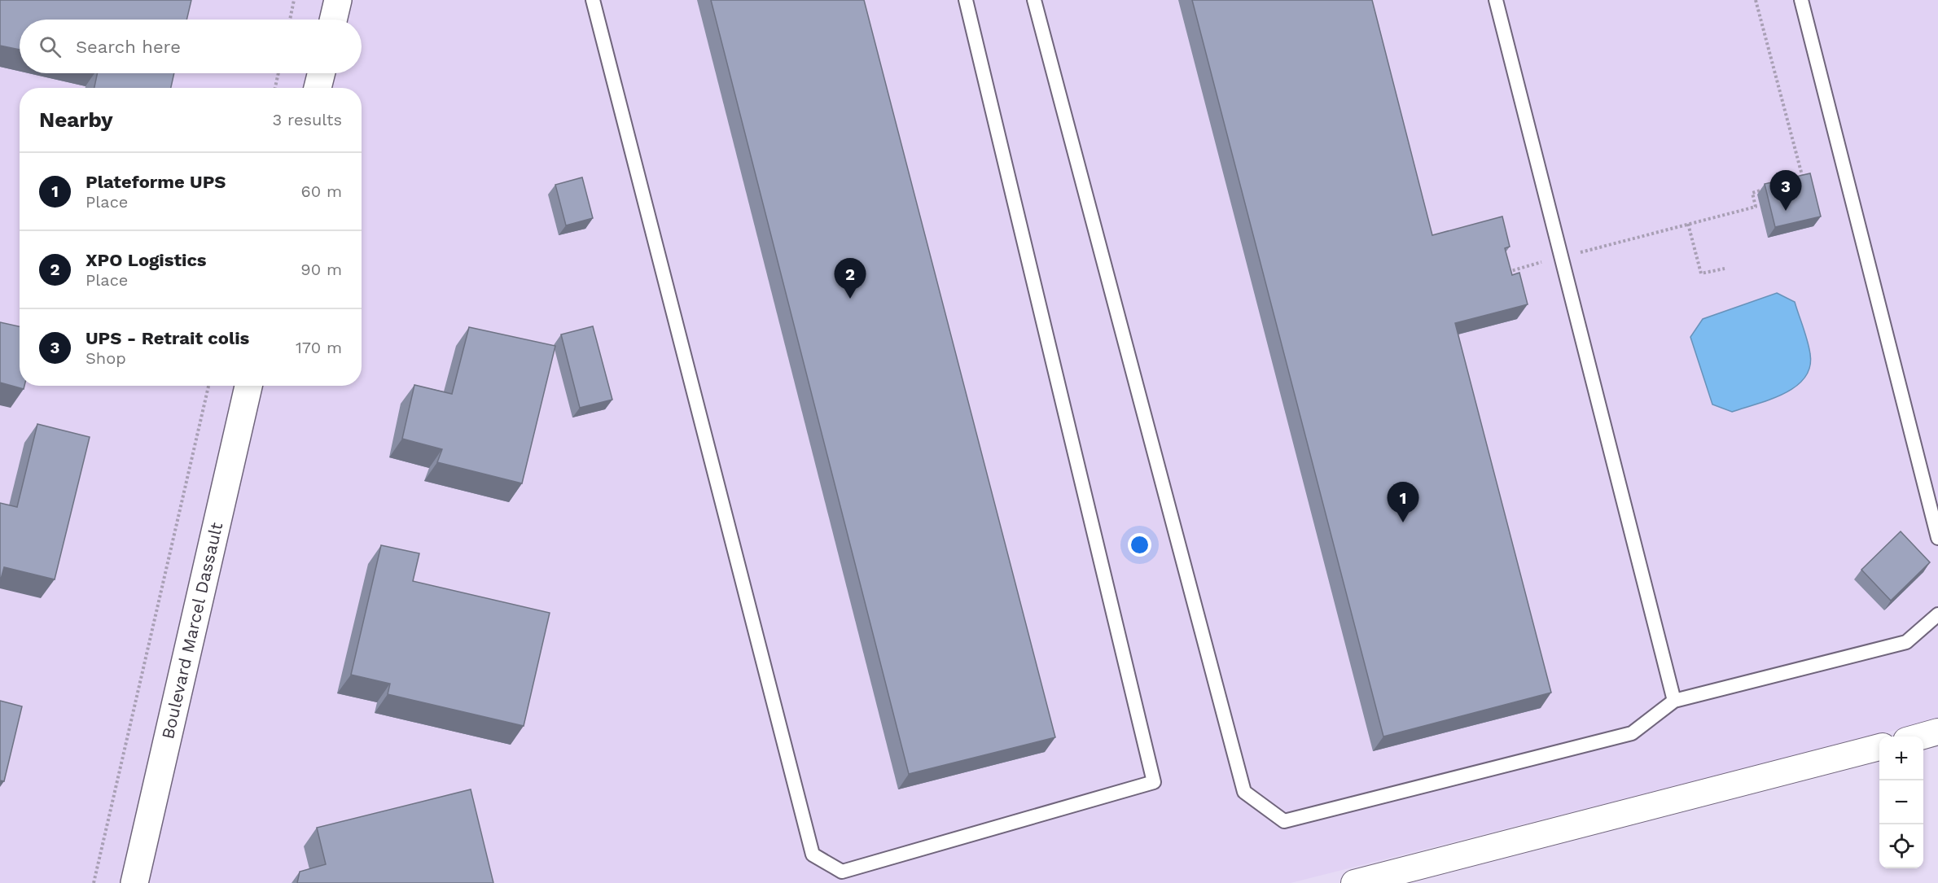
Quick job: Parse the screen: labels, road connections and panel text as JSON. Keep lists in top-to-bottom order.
{
  "streets": {
    "street": ["Boulevard Marcel Dassault"]
  },
  "page": {
    "search": "Search here",
    "heading": ["Nearby", "3 results"],
    "list": [
      {
        "mark": "1",
        "name": "Plateforme UPS",
        "note": "Place",
        "value": "60 m"
      },
      {
        "mark": "2",
        "name": "XPO Logistics",
        "note": "Place",
        "value": "90 m"
      },
      {
        "mark": "3",
        "name": "UPS - Retrait colis",
        "note": "Shop",
        "value": "170 m"
      }
    ],
    "pins": ["3", "2", "1"],
    "map_buttons": ["+", "−"]
  }
}
